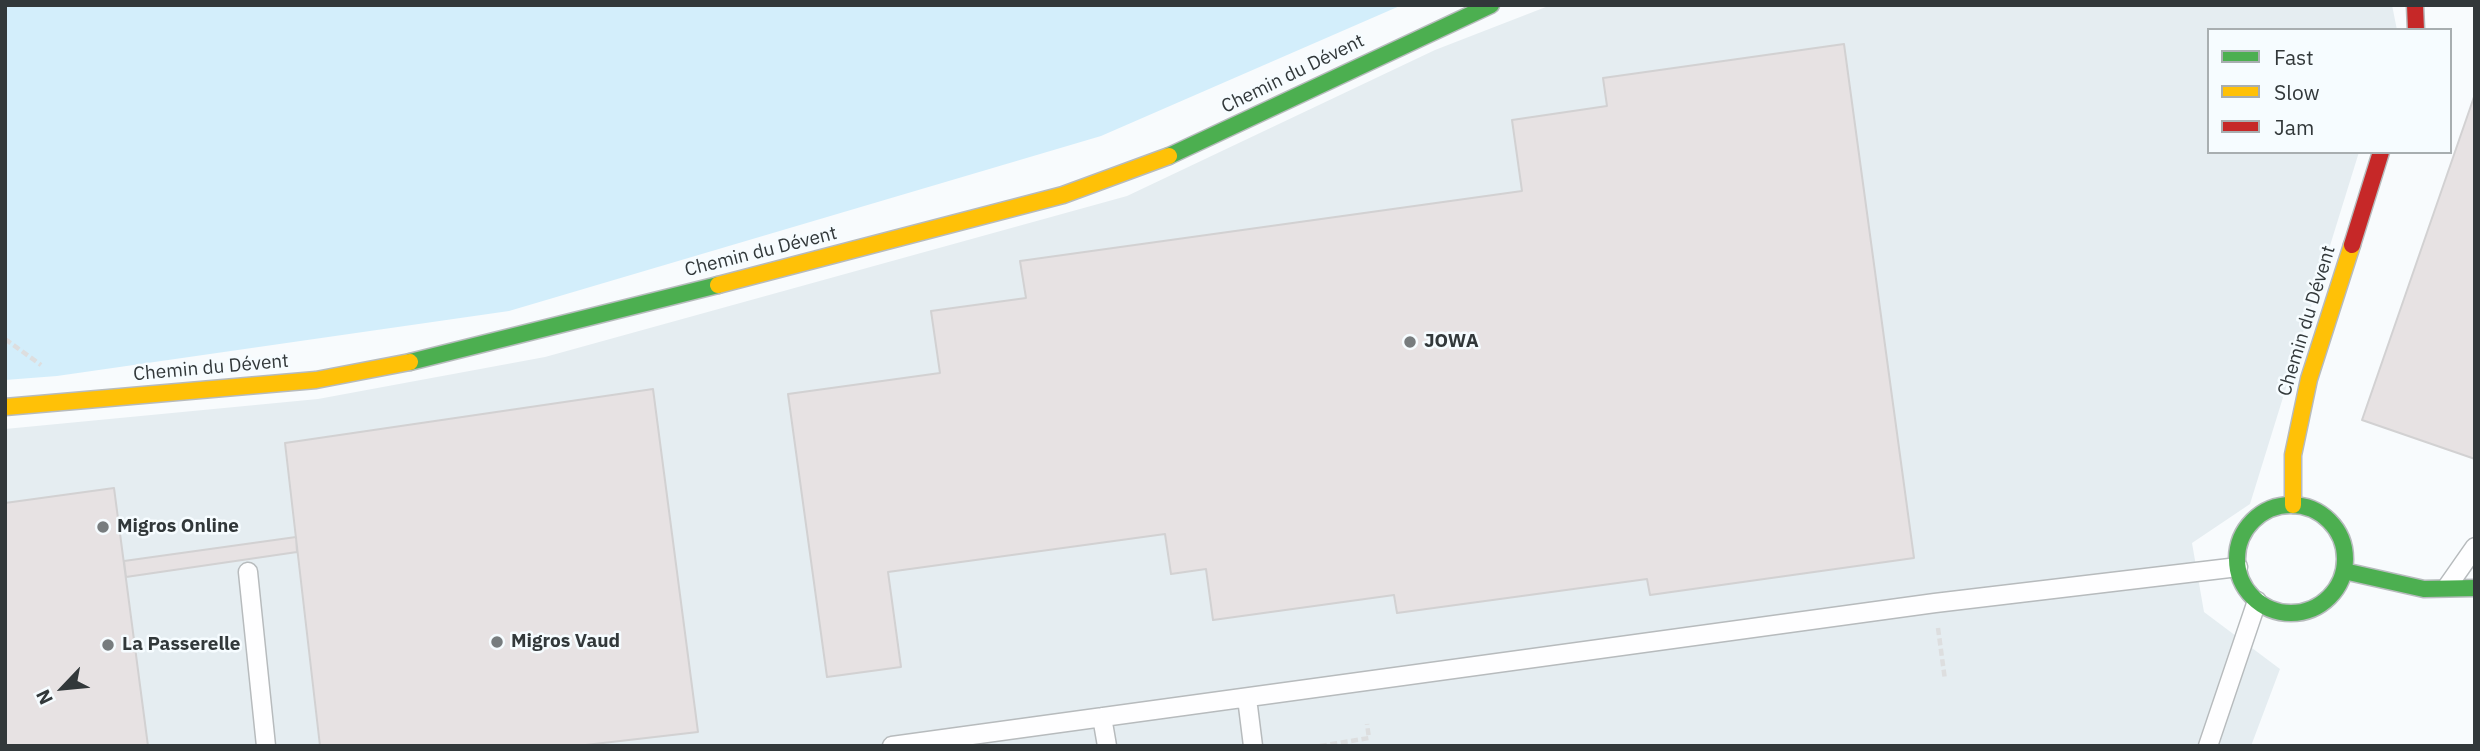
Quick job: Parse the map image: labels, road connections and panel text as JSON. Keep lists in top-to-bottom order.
{
  "streets": {
    "street": ["Chemin du Dévent"]
  },
  "places": [
    "JOWA",
    "Migros Online",
    "Migros Vaud",
    "La Passerelle"
  ],
  "legend": ["Fast", "Slow", "Jam"],
  "north": "bottom left"
}
